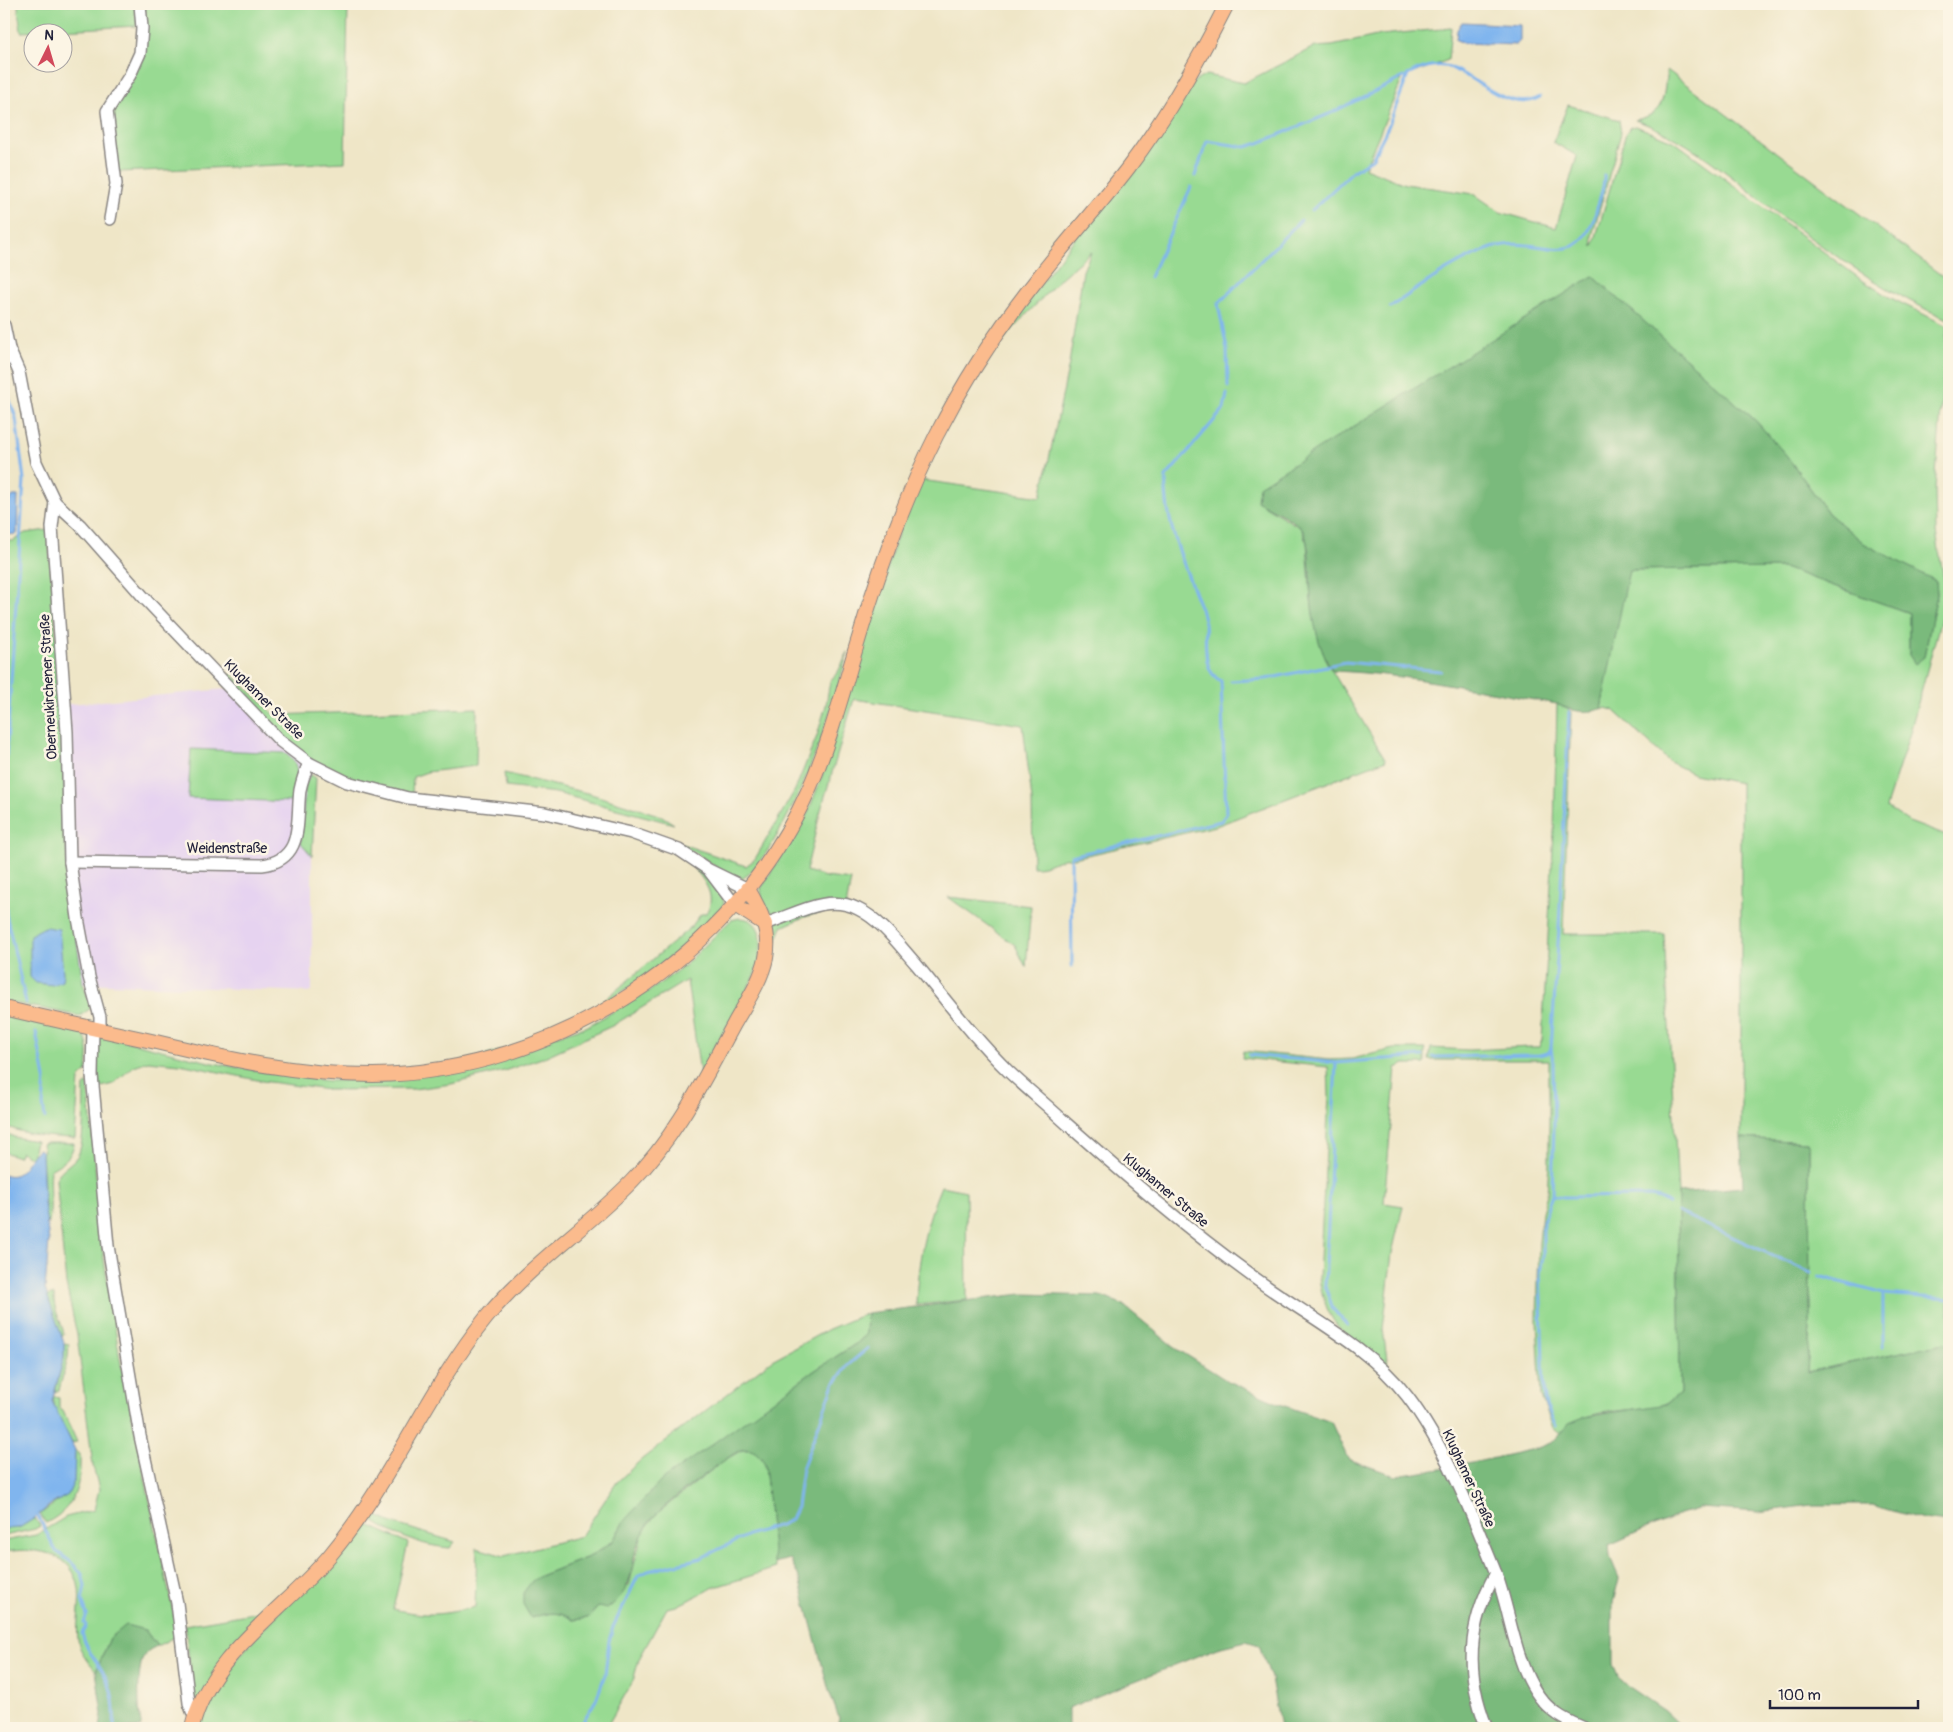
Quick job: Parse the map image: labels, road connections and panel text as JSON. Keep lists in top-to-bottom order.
{
  "streets": {
    "street": ["Oberneukirchener Straße", "Klughamer Straße", "Weidenstraße"]
  },
  "crossings": [
    ["Oberneukirchener Straße", "Klughamer Straße"],
    ["Oberneukirchener Straße", "Weidenstraße"],
    ["Klughamer Straße", "Weidenstraße"]
  ],
  "scale_bar": "100 m",
  "north": "top"
}
